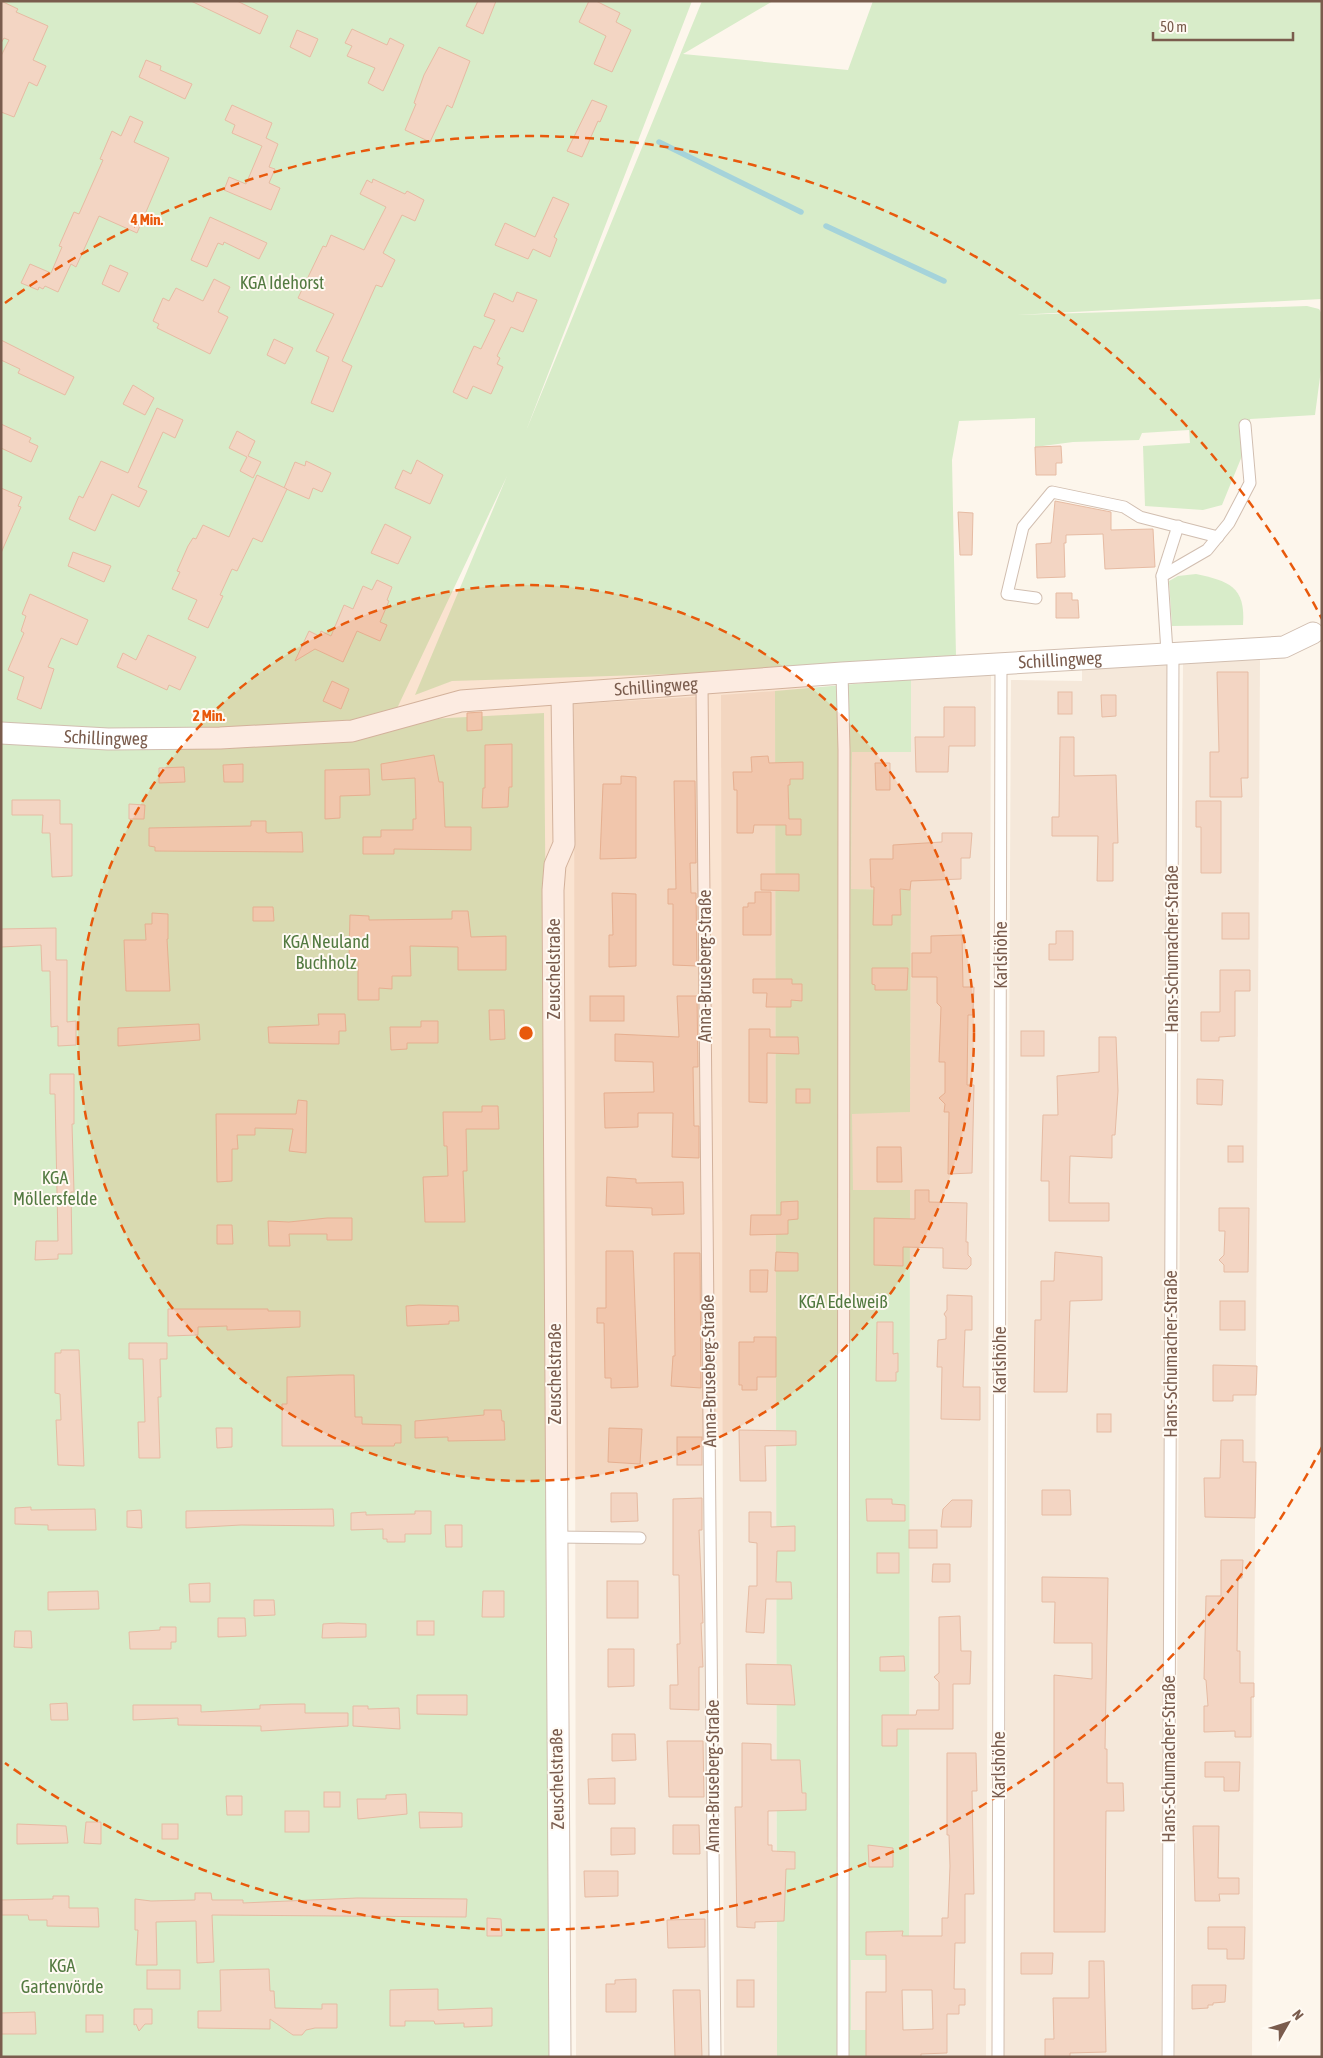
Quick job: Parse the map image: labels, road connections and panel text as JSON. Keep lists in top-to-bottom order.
{
  "streets": {
    "street": ["Schillingweg", "Zeuschelstraße"],
    "lane": ["Hans-Schumacher-Straße", "Karlshöhe", "Anna-Bruseberg-Straße"]
  },
  "crossings": [
    ["Schillingweg", "Hans-Schumacher-Straße"],
    ["Schillingweg", "Karlshöhe"],
    ["Schillingweg", "Anna-Bruseberg-Straße"],
    ["Schillingweg", "Zeuschelstraße"]
  ],
  "parks": [
    "KGA Idehorst",
    "KGA Neuland Buchholz",
    "KGA Möllersfelde",
    "KGA Edelweiß",
    "KGA Gartenvörde"
  ],
  "scale_bar": "50 m",
  "north": "top right",
  "rings": ["4 Min.", "2 Min."]
}
